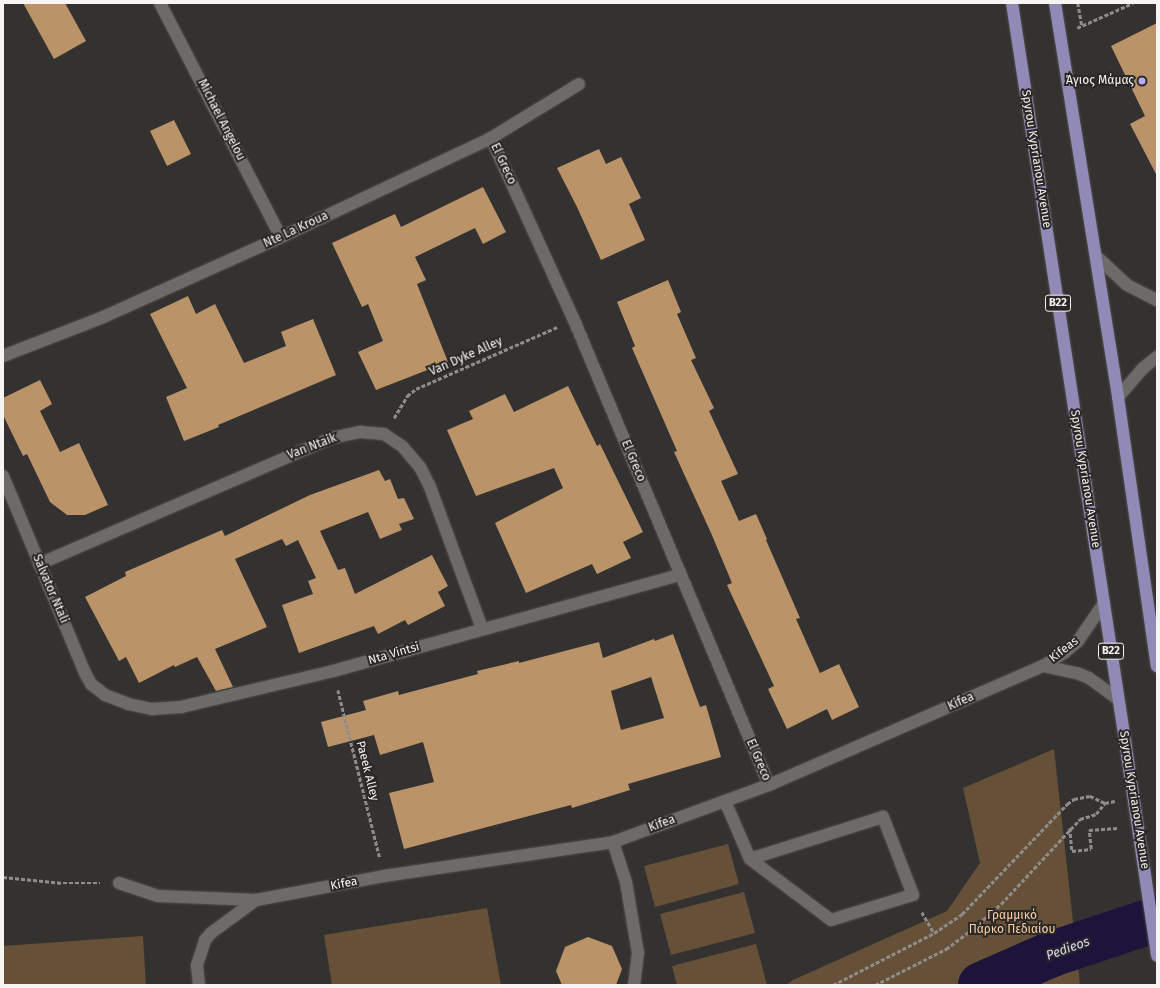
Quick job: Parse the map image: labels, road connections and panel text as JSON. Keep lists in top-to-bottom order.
{
  "streets": {
    "main road": ["Spyrou Kyprianou Avenue", "B22"],
    "street": [
      "Michael Angelou",
      "El Greco",
      "Nte La Kroua",
      "Van Ntaik",
      "Salvator Ntali",
      "Kifeas",
      "Nta Vintsi",
      "Kifea"
    ],
    "path": ["Van Dyke Alley", "Paeek Alley"]
  },
  "crossings": [
    ["Michael Angelou", "Nte La Kroua"],
    ["Spyrou Kyprianou Avenue", "Kifeas"],
    ["El Greco", "Nte La Kroua"],
    ["El Greco", "Van Dyke Alley"],
    ["El Greco", "Nta Vintsi"],
    ["El Greco", "Kifea"],
    ["Van Dyke Alley", "Van Ntaik"],
    ["Van Ntaik", "Salvator Ntali"],
    ["Van Ntaik", "Nta Vintsi"],
    ["Salvator Ntali", "Nta Vintsi"],
    ["Kifeas", "Kifea"],
    ["Nta Vintsi", "Paeek Alley"],
    ["Kifea", "Paeek Alley"]
  ],
  "water": ["Pedieos"],
  "parks": ["Γραμμικό Πάρκο Πεδιαίου"],
  "places": ["Άγιος Μάμας"]
}
